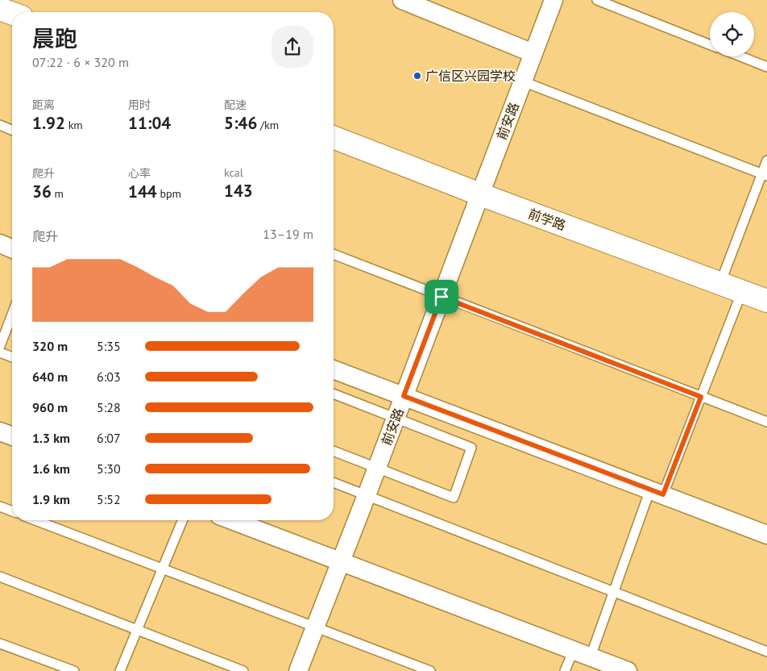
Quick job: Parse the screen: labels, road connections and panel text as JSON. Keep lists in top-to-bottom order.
{
  "streets": {
    "street": ["前安路", "前学路"]
  },
  "crossings": [
    ["前安路", "前学路"]
  ],
  "places": ["广信区兴园学校"],
  "page": {
    "heading": ["晨跑", "07:22 · 6 × 320 m"],
    "stats": [
      ["距离", "1.92 km"],
      ["用时", "11:04"],
      ["配速", "5:46 /km"],
      ["爬升", "36 m"],
      ["心率", "144 bpm"],
      ["kcal", "143"]
    ],
    "chart": ["爬升", "13–19 m"],
    "list": [
      {
        "name": "320 m",
        "note": "5:35"
      },
      {
        "name": "640 m",
        "note": "6:03"
      },
      {
        "name": "960 m",
        "note": "5:28"
      },
      {
        "name": "1.3 km",
        "note": "6:07"
      },
      {
        "name": "1.6 km",
        "note": "5:30"
      },
      {
        "name": "1.9 km",
        "note": "5:52"
      }
    ]
  }
}
